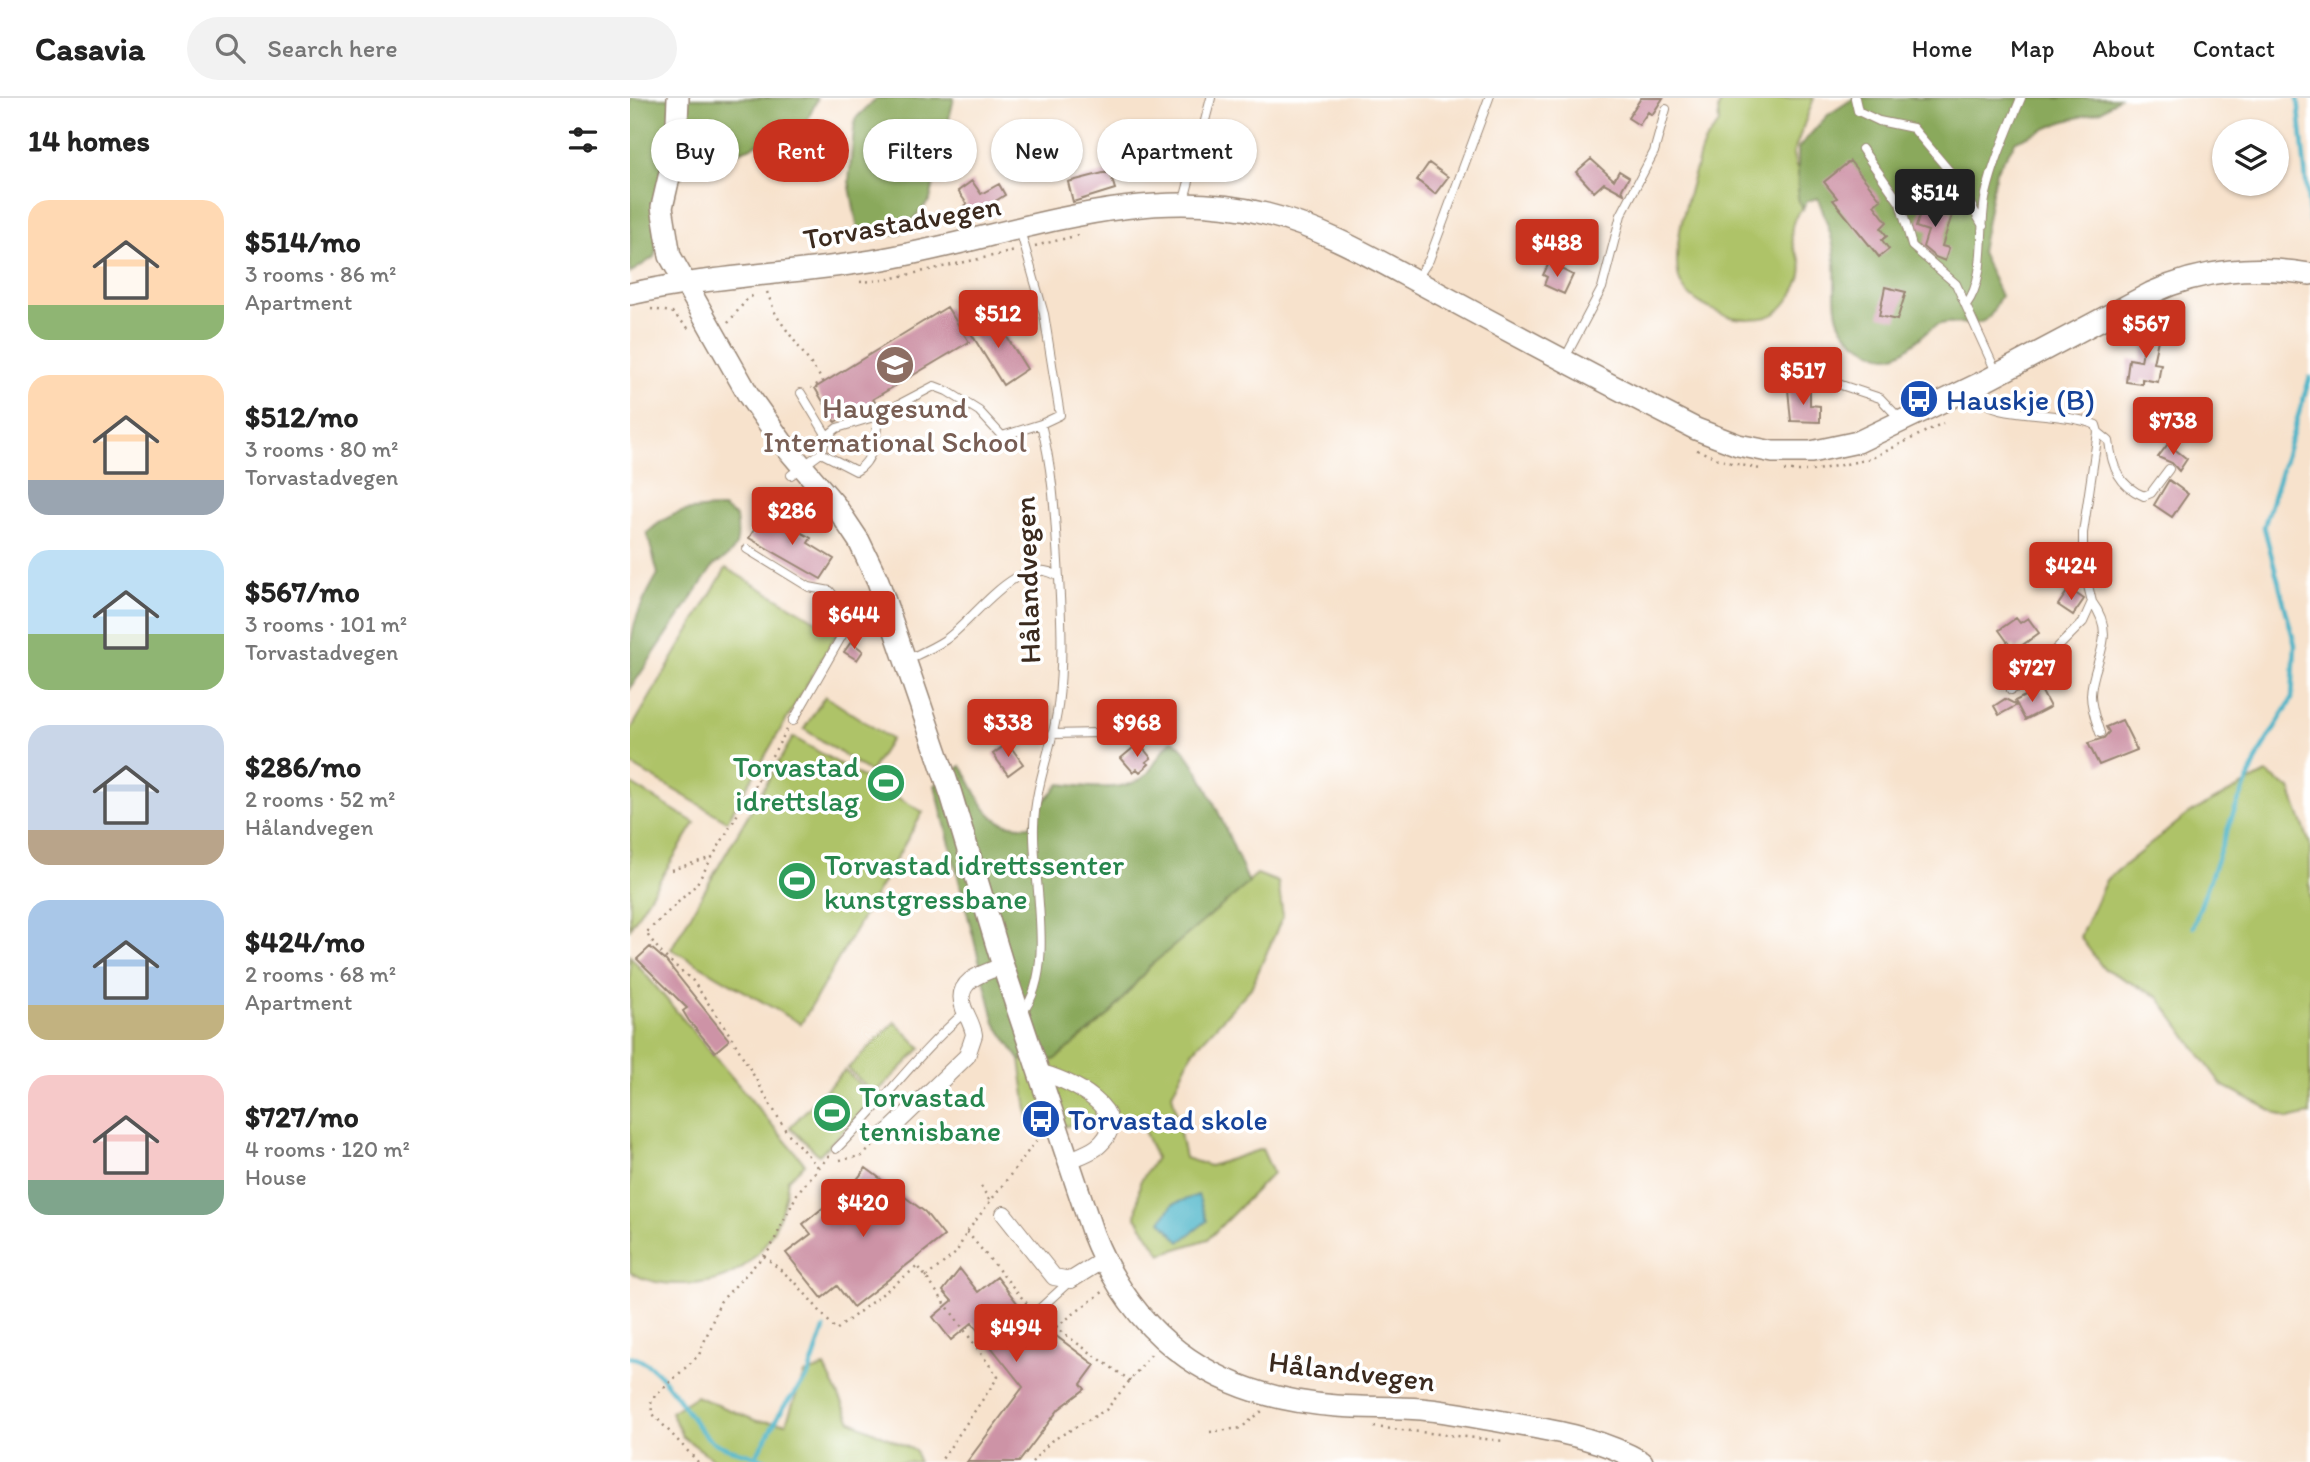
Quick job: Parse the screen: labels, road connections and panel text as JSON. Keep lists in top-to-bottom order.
{
  "streets": {
    "main road": ["Torvastadvegen", "Hålandvegen"]
  },
  "crossings": [
    ["Torvastadvegen", "Hålandvegen"]
  ],
  "places": {
    "school or university": ["Haugesund International School"],
    "bus stop": ["Hauskje (B)", "Torvastad skole"],
    "sports": ["Torvastad idrettslag", "Torvastad idrettssenter kunstgressbane", "Torvastad tennisbane"]
  },
  "page": {
    "header": "Casavia",
    "search": "Search here",
    "nav": [
      "Home",
      "Map",
      "About",
      "Contact"
    ],
    "heading": "14 homes",
    "chip": [
      "Buy",
      "Rent",
      "Filters",
      "New",
      "Apartment"
    ],
    "price": [
      "$514",
      "$488",
      "$512",
      "$567",
      "$517",
      "$738",
      "$286",
      "$424",
      "$644",
      "$727",
      "$338",
      "$968",
      "$420",
      "$494"
    ],
    "list": [
      {
        "name": "$514/mo",
        "note": "3 rooms · 86 m² · Apartment"
      },
      {
        "name": "$512/mo",
        "note": "3 rooms · 80 m² · Torvastadvegen"
      },
      {
        "name": "$567/mo",
        "note": "3 rooms · 101 m² · Torvastadvegen"
      },
      {
        "name": "$286/mo",
        "note": "2 rooms · 52 m² · Hålandvegen"
      },
      {
        "name": "$424/mo",
        "note": "2 rooms · 68 m² · Apartment"
      },
      {
        "name": "$727/mo",
        "note": "4 rooms · 120 m² · House"
      }
    ]
  }
}
